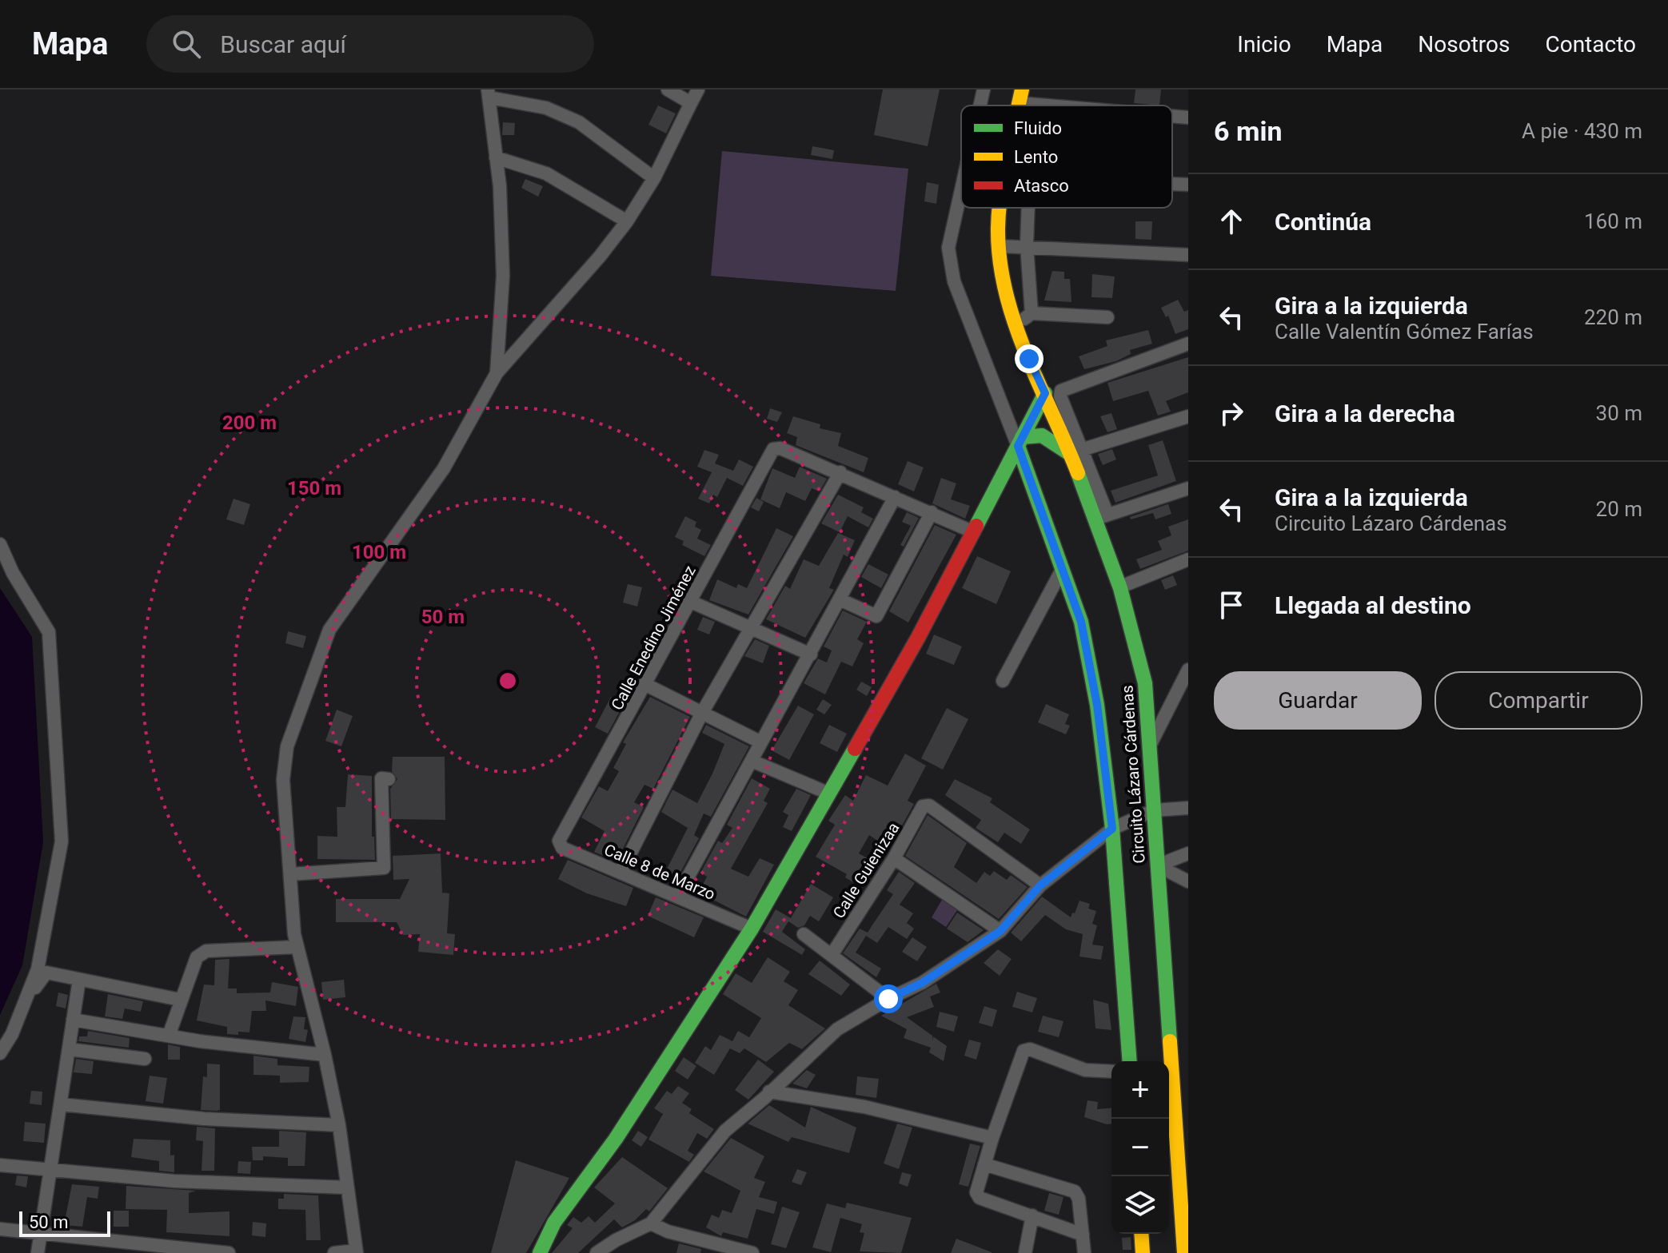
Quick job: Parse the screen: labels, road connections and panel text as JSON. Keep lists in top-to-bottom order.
{
  "streets": {
    "street": [
      "Calle Enedino Jiménez",
      "Circuito Lázaro Cárdenas",
      "Calle Guienizaa",
      "Calle 8 de Marzo"
    ]
  },
  "crossings": [
    ["Calle Enedino Jiménez", "Calle 8 de Marzo"]
  ],
  "legend": ["Fluido", "Lento", "Atasco"],
  "scale_bar": "50 m",
  "page": {
    "header": "Mapa",
    "search": "Buscar aquí",
    "nav": [
      "Inicio",
      "Mapa",
      "Nosotros",
      "Contacto"
    ],
    "heading": ["6 min", "A pie · 430 m"],
    "list": [
      ["Continúa", "160 m"],
      ["Gira a la izquierda", "Calle Valentín Gómez Farías", "220 m"],
      ["Gira a la derecha", "30 m"],
      ["Gira a la izquierda", "Circuito Lázaro Cárdenas", "20 m"],
      "Llegada al destino"
    ],
    "buttons": ["Guardar", "Compartir"],
    "map_buttons": ["+", "−"],
    "scale": "50 m"
  },
  "rings": [
    "200 m",
    "150 m",
    "100 m",
    "50 m"
  ]
}
